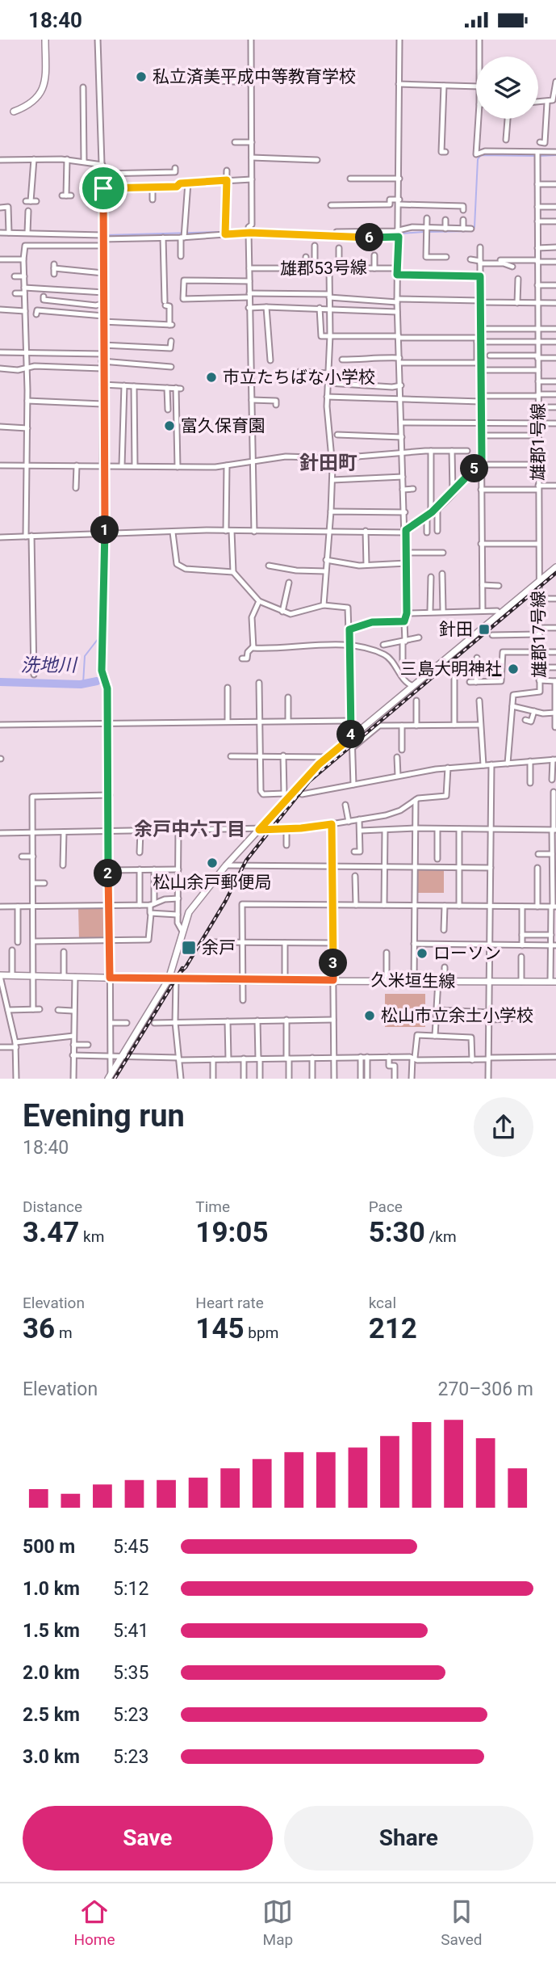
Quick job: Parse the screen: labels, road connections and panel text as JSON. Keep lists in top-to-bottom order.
{
  "streets": {
    "main road": ["久米垣生線"],
    "street": ["雄郡53号線", "雄郡1号線", "雄郡17号線"]
  },
  "crossings": [
    ["雄郡1号線", "雄郡17号線"]
  ],
  "districts": ["針田町", "余戸中六丁目"],
  "water": ["洗地川"],
  "places": {
    "other": [
      "私立済美平成中等教育学校",
      "市立たちばな小学校",
      "富久保育園",
      "三島大明神社",
      "松山余戸郵便局",
      "ローソン",
      "松山市立余土小学校"
    ],
    "transit": ["針田", "余戸"]
  },
  "page": {
    "status": "18:40",
    "pins": [
      "6",
      "5",
      "1",
      "4",
      "2",
      "3"
    ],
    "heading": ["Evening run", "18:40"],
    "stats": [
      ["Distance", "3.47 km"],
      ["Time", "19:05"],
      ["Pace", "5:30 /km"],
      ["Elevation", "36 m"],
      ["Heart rate", "145 bpm"],
      ["kcal", "212"]
    ],
    "chart": ["Elevation", "270–306 m"],
    "list": [
      {
        "name": "500 m",
        "note": "5:45"
      },
      {
        "name": "1.0 km",
        "note": "5:12"
      },
      {
        "name": "1.5 km",
        "note": "5:41"
      },
      {
        "name": "2.0 km",
        "note": "5:35"
      },
      {
        "name": "2.5 km",
        "note": "5:23"
      },
      {
        "name": "3.0 km",
        "note": "5:23"
      }
    ],
    "buttons": ["Save", "Share"],
    "tabs": ["Home", "Map", "Saved"]
  }
}
